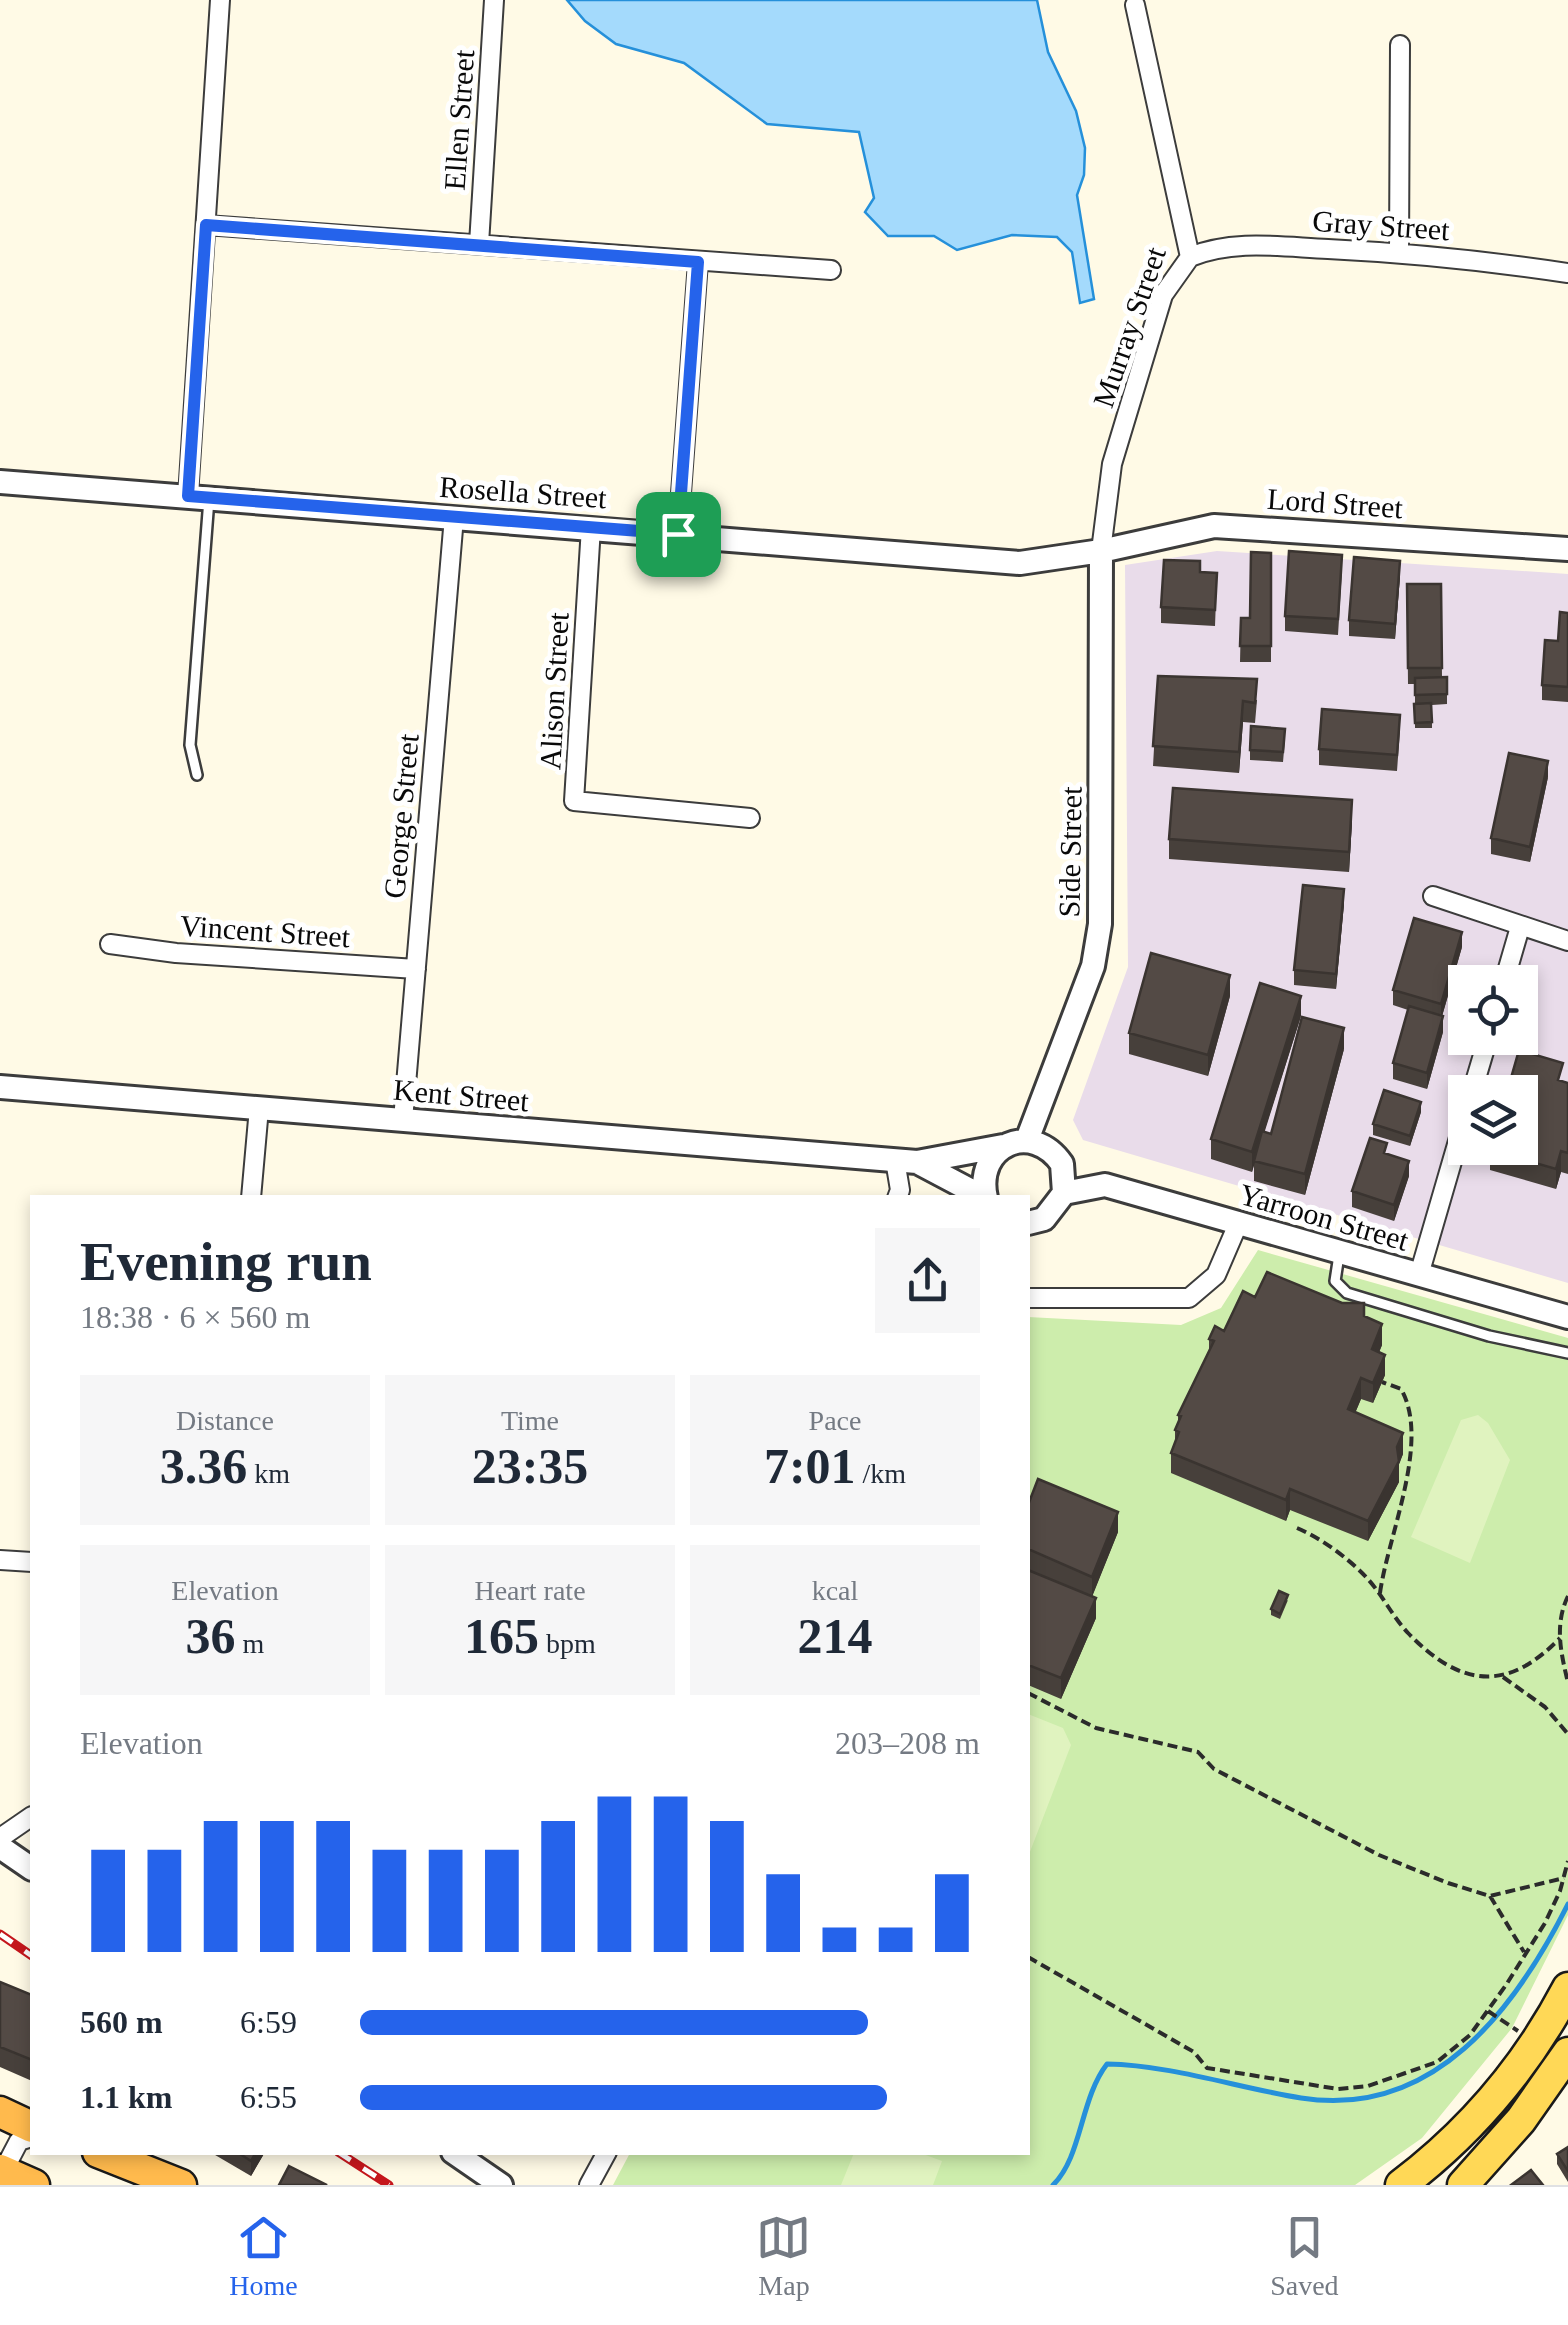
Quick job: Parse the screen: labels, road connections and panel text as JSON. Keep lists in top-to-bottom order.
{
  "streets": {
    "street": [
      "Ellen Street",
      "Gray Street",
      "Murray Street",
      "Rosella Street",
      "Lord Street",
      "Alison Street",
      "George Street",
      "Side Street",
      "Vincent Street",
      "Kent Street",
      "Yarroon Street"
    ]
  },
  "crossings": [
    ["Gray Street", "Murray Street"],
    ["Murray Street", "Rosella Street"],
    ["Murray Street", "Lord Street"],
    ["Murray Street", "Side Street"],
    ["Rosella Street", "Lord Street"],
    ["Rosella Street", "Alison Street"],
    ["Rosella Street", "George Street"],
    ["Rosella Street", "Side Street"],
    ["Lord Street", "Side Street"],
    ["George Street", "Vincent Street"],
    ["George Street", "Kent Street"],
    ["Side Street", "Kent Street"]
  ],
  "page": {
    "heading": ["Evening run", "18:38 · 6 × 560 m"],
    "stats": [
      ["Distance", "3.36 km"],
      ["Time", "23:35"],
      ["Pace", "7:01 /km"],
      ["Elevation", "36 m"],
      ["Heart rate", "165 bpm"],
      ["kcal", "214"]
    ],
    "chart": ["Elevation", "203–208 m"],
    "list": [
      {
        "name": "560 m",
        "note": "6:59"
      },
      {
        "name": "1.1 km",
        "note": "6:55"
      }
    ],
    "tabs": ["Home", "Map", "Saved"]
  }
}
